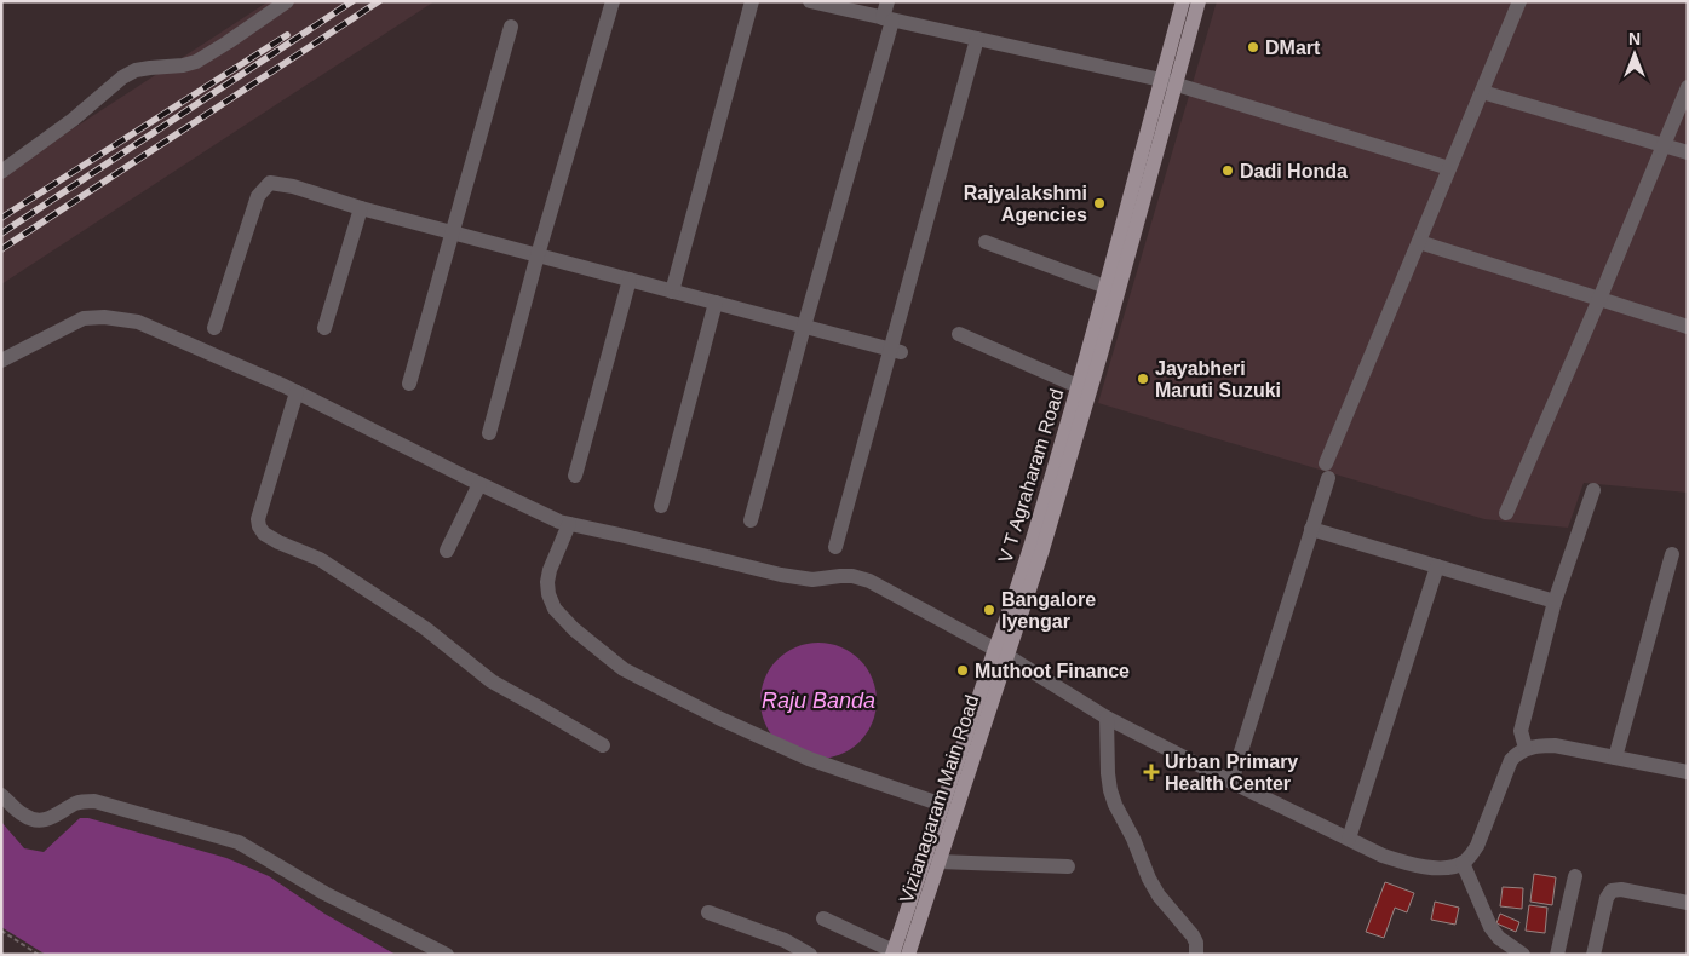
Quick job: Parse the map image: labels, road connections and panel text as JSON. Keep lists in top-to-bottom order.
{
  "streets": {
    "main road": ["V T Agraharam Road", "Vizianagaram Main Road"]
  },
  "crossings": [
    ["V T Agraharam Road", "Vizianagaram Main Road"]
  ],
  "water": ["Raju Banda"],
  "places": {
    "other": [
      "DMart",
      "Dadi Honda",
      "Rajyalakshmi Agencies",
      "Jayabheri Maruti Suzuki",
      "Bangalore Iyengar",
      "Muthoot Finance"
    ],
    "health": ["Urban Primary Health Center"]
  },
  "north": "top"
}
